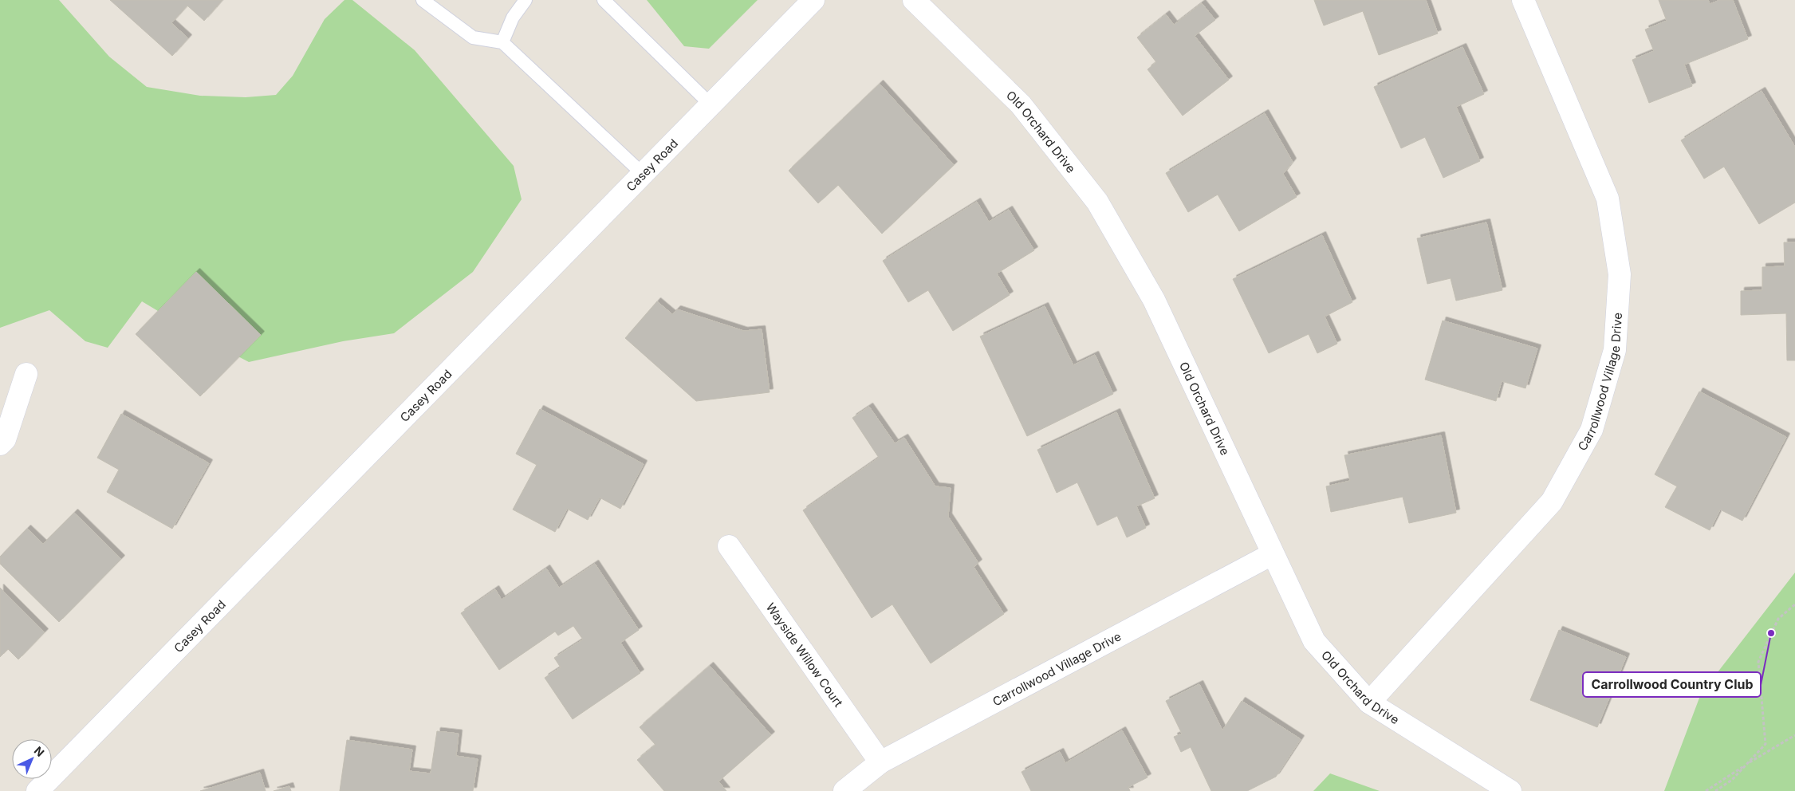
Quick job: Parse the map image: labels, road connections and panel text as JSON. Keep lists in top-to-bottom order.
{
  "streets": {
    "street": [
      "Old Orchard Drive",
      "Casey Road",
      "Carrollwood Village Drive",
      "Wayside Willow Court"
    ]
  },
  "crossings": [
    ["Old Orchard Drive", "Carrollwood Village Drive"],
    ["Carrollwood Village Drive", "Wayside Willow Court"]
  ],
  "places": ["Carrollwood Country Club"],
  "north": "top right"
}
